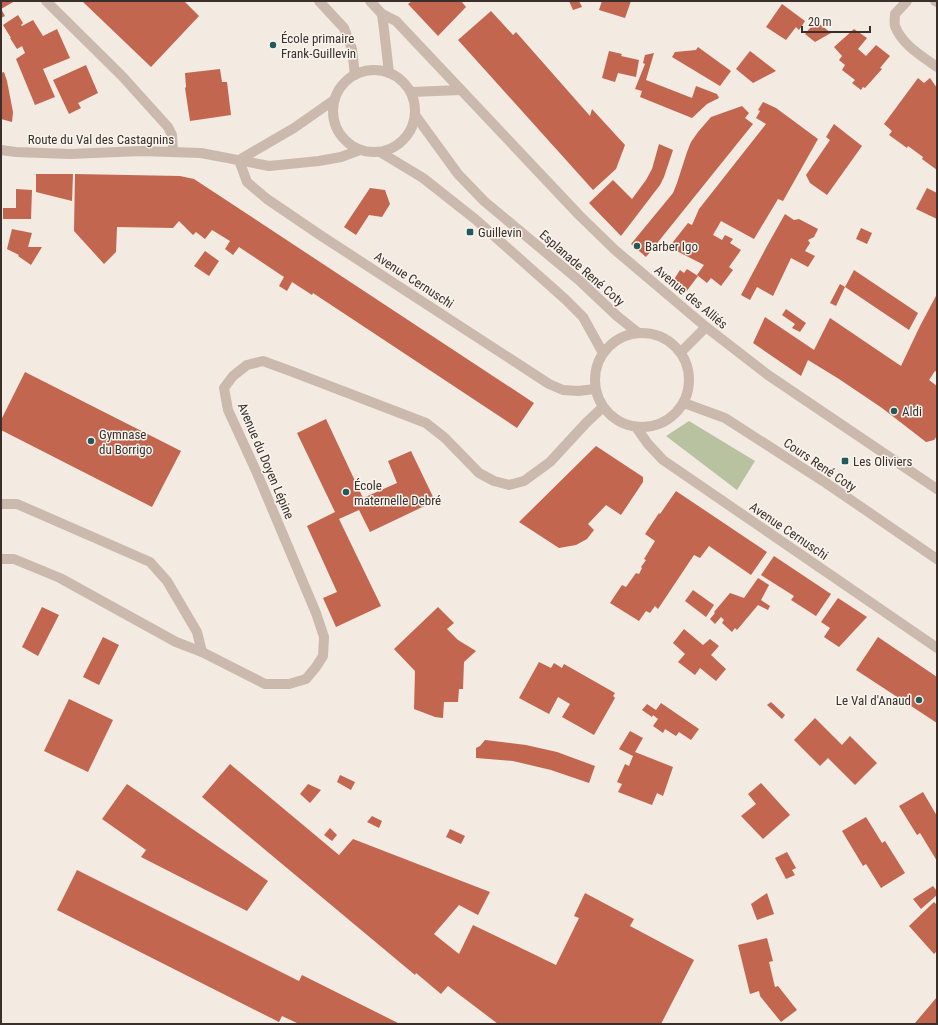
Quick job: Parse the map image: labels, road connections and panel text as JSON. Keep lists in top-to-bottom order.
{
  "streets": {
    "street": [
      "Route du Val des Castagnins",
      "Esplanade René Coty",
      "Avenue Cernuschi",
      "Avenue des Alliés",
      "Avenue du Doyen Lépine",
      "Cours René Coty"
    ]
  },
  "crossings": [
    ["Route du Val des Castagnins", "Avenue Cernuschi"],
    ["Esplanade René Coty", "Avenue Cernuschi"],
    ["Esplanade René Coty", "Avenue du Doyen Lépine"],
    ["Esplanade René Coty", "Cours René Coty"],
    ["Avenue Cernuschi", "Avenue du Doyen Lépine"],
    ["Avenue Cernuschi", "Cours René Coty"],
    ["Avenue du Doyen Lépine", "Cours René Coty"]
  ],
  "places": {
    "other": [
      "École primaire Frank-Guillevin",
      "Barber Igo",
      "Aldi",
      "Gymnase du Borrigo",
      "École maternelle Debré",
      "Le Val d'Anaud"
    ],
    "transit": ["Guillevin", "Les Oliviers"]
  },
  "scale_bar": "20 m"
}
